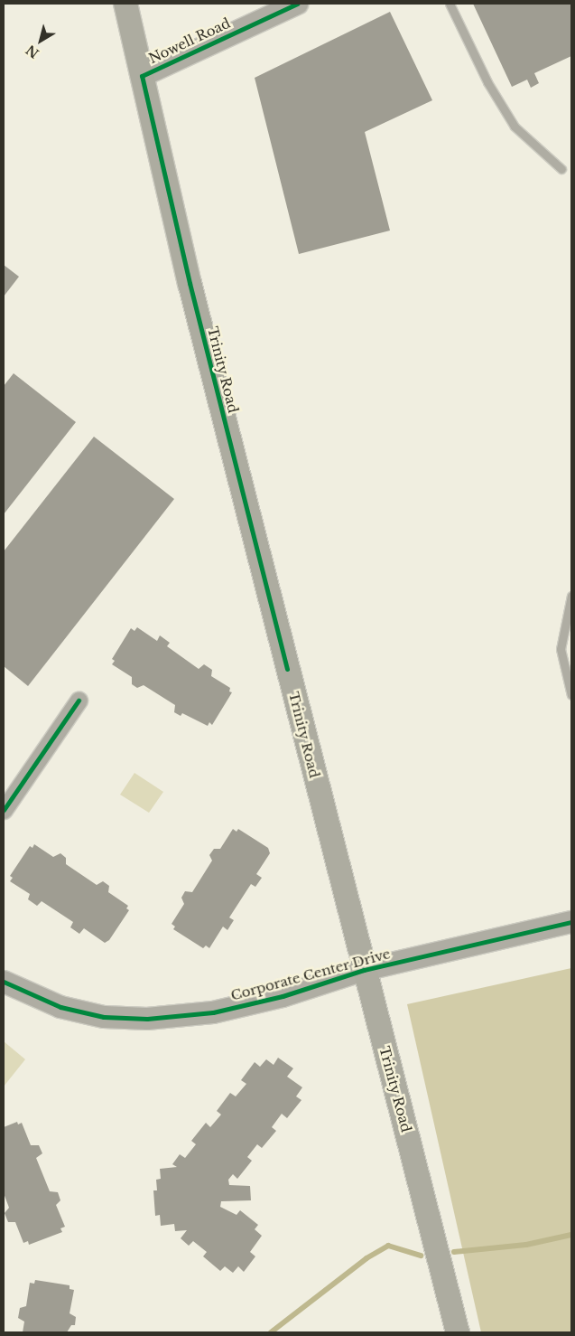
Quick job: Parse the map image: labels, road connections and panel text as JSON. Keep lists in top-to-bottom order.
{
  "streets": {
    "main road": ["Trinity Road"],
    "street": ["Nowell Road", "Corporate Center Drive"]
  },
  "crossings": [
    ["Nowell Road", "Trinity Road"],
    ["Trinity Road", "Corporate Center Drive"]
  ],
  "north": "bottom left"
}
